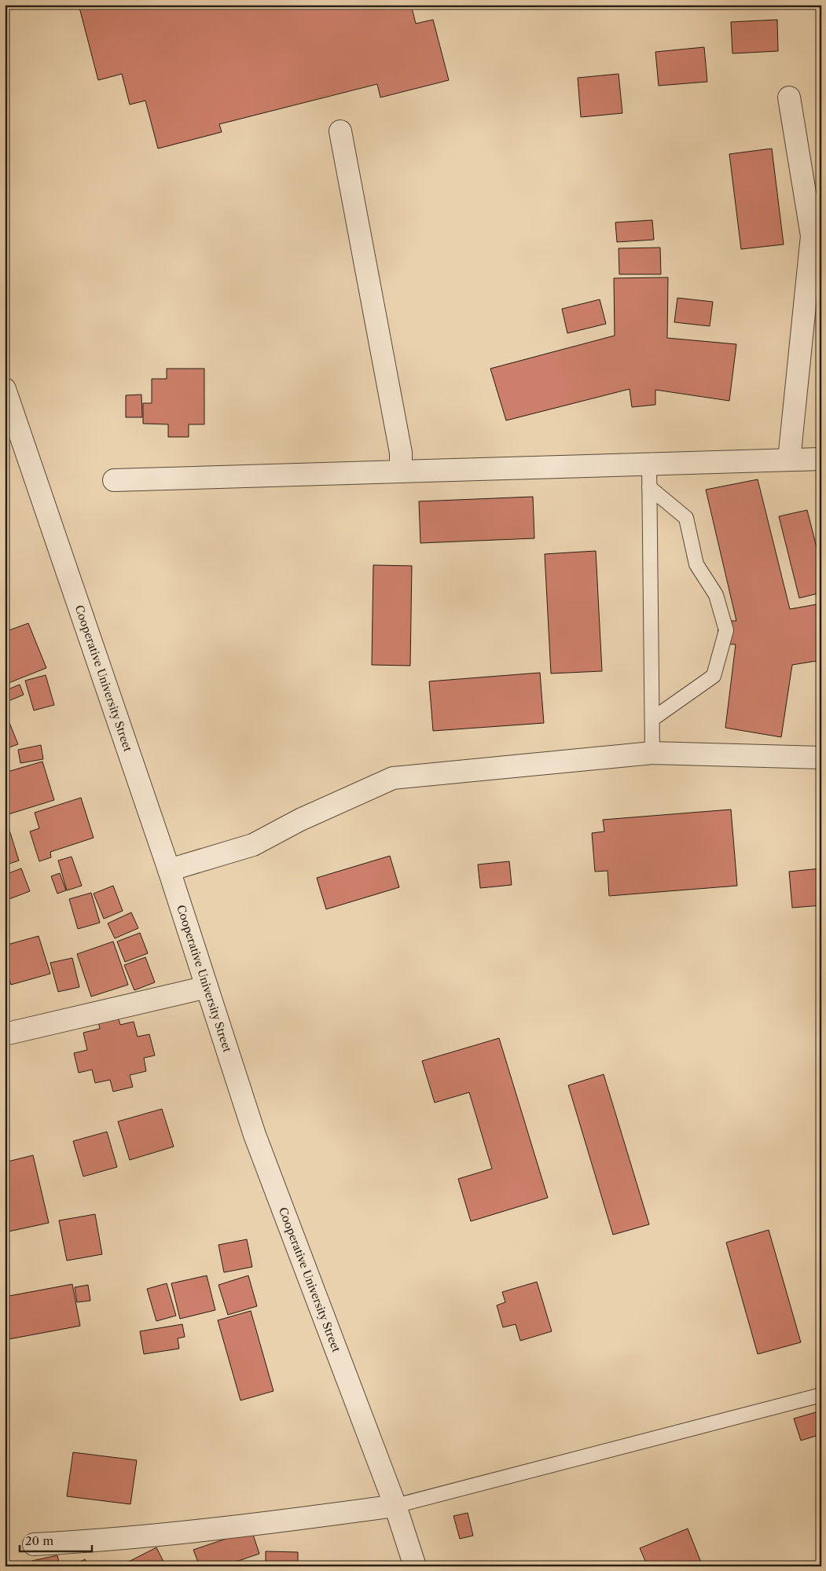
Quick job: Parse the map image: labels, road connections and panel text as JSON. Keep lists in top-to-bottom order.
{
  "streets": {
    "street": ["Cooperative University Street"]
  },
  "scale_bar": "20 m"
}
